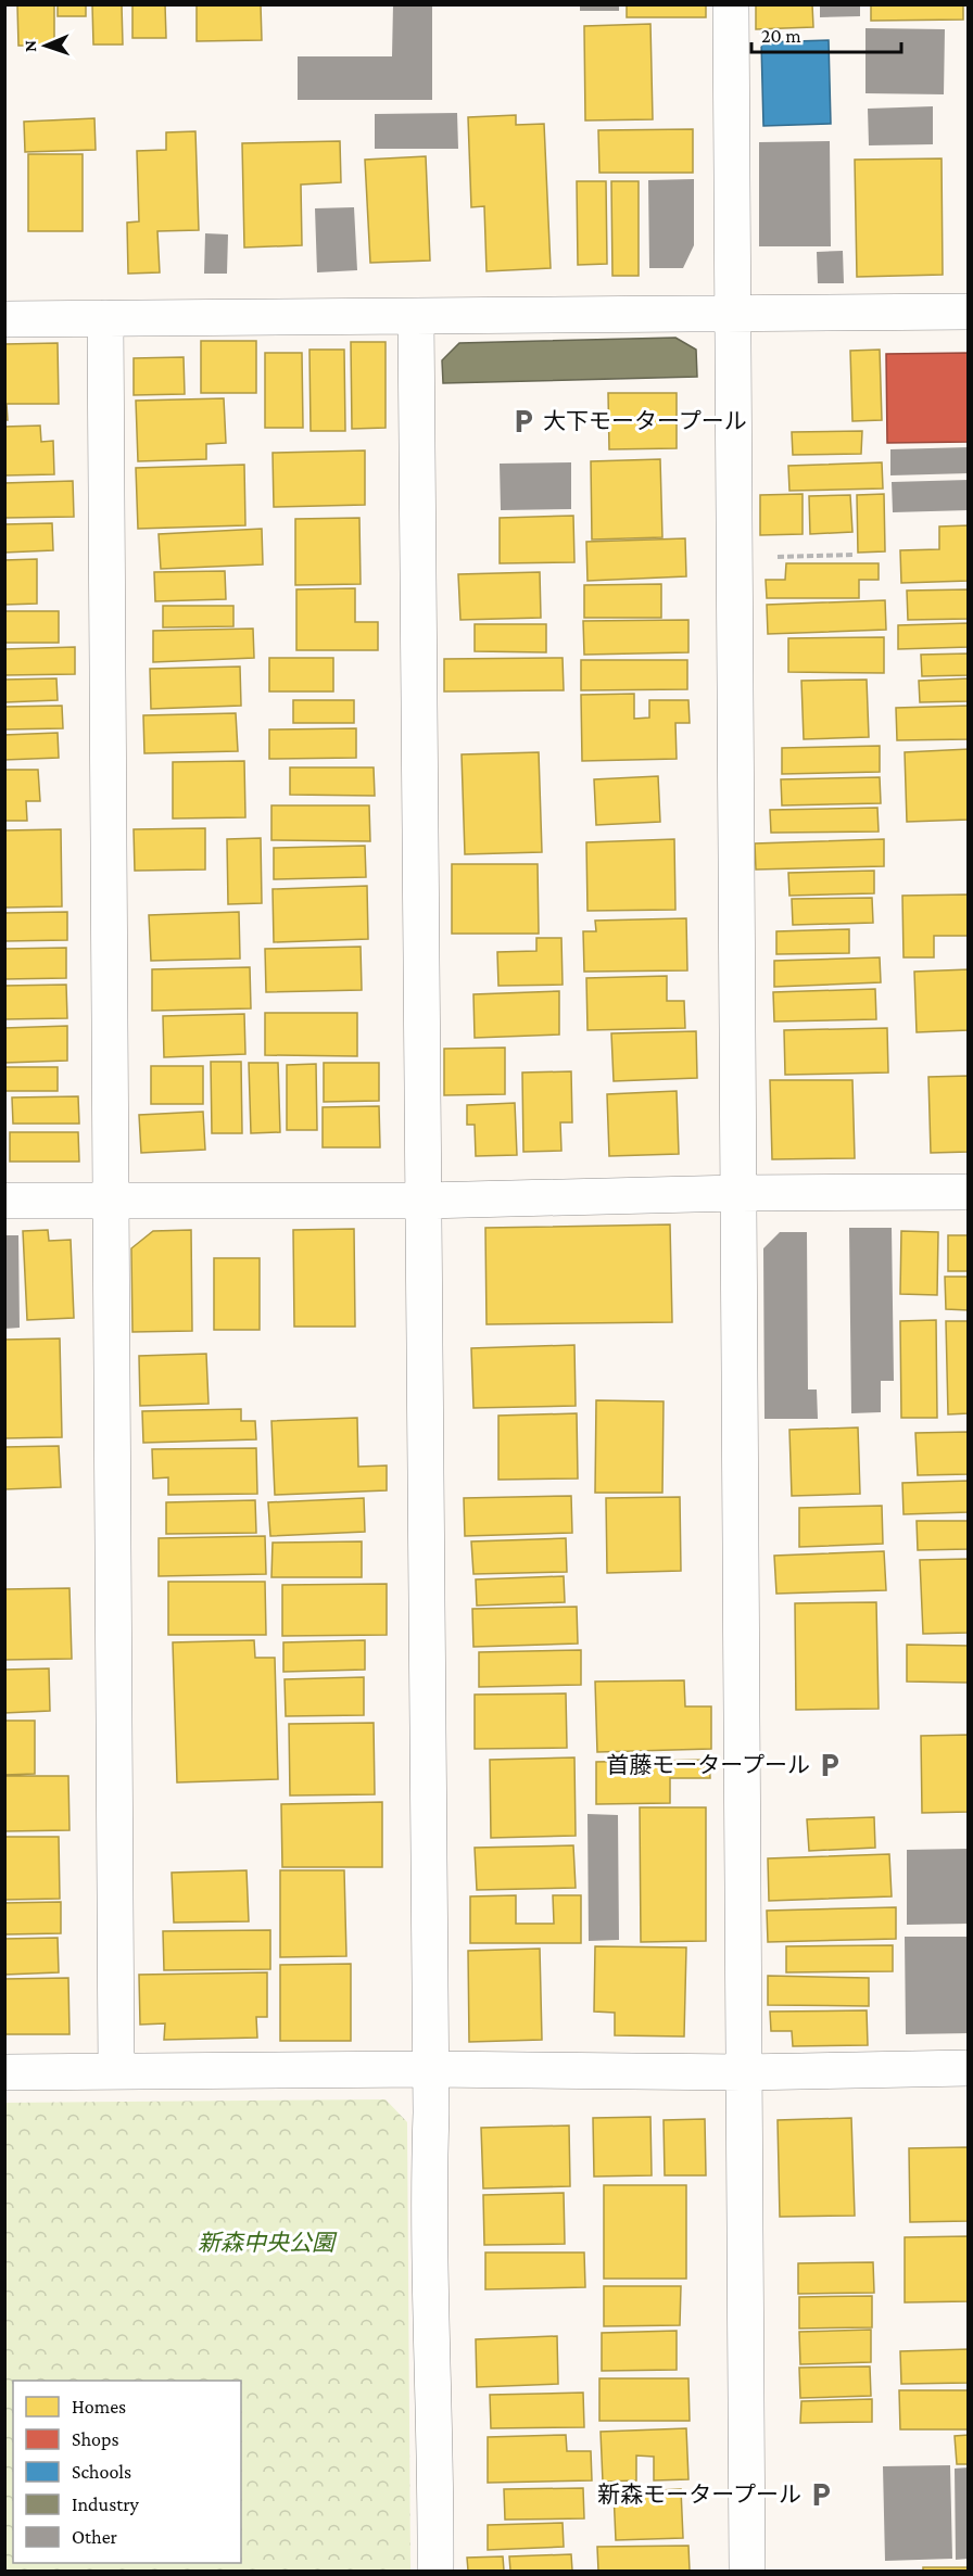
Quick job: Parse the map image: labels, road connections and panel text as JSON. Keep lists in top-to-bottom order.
{
  "parks": ["新森中央公園"],
  "places": {
    "parking": ["大下モータープール", "首藤モータープール", "新森モータープール"]
  },
  "legend": [
    "Homes",
    "Shops",
    "Schools",
    "Industry",
    "Other"
  ],
  "scale_bar": "20 m",
  "north": "left"
}
